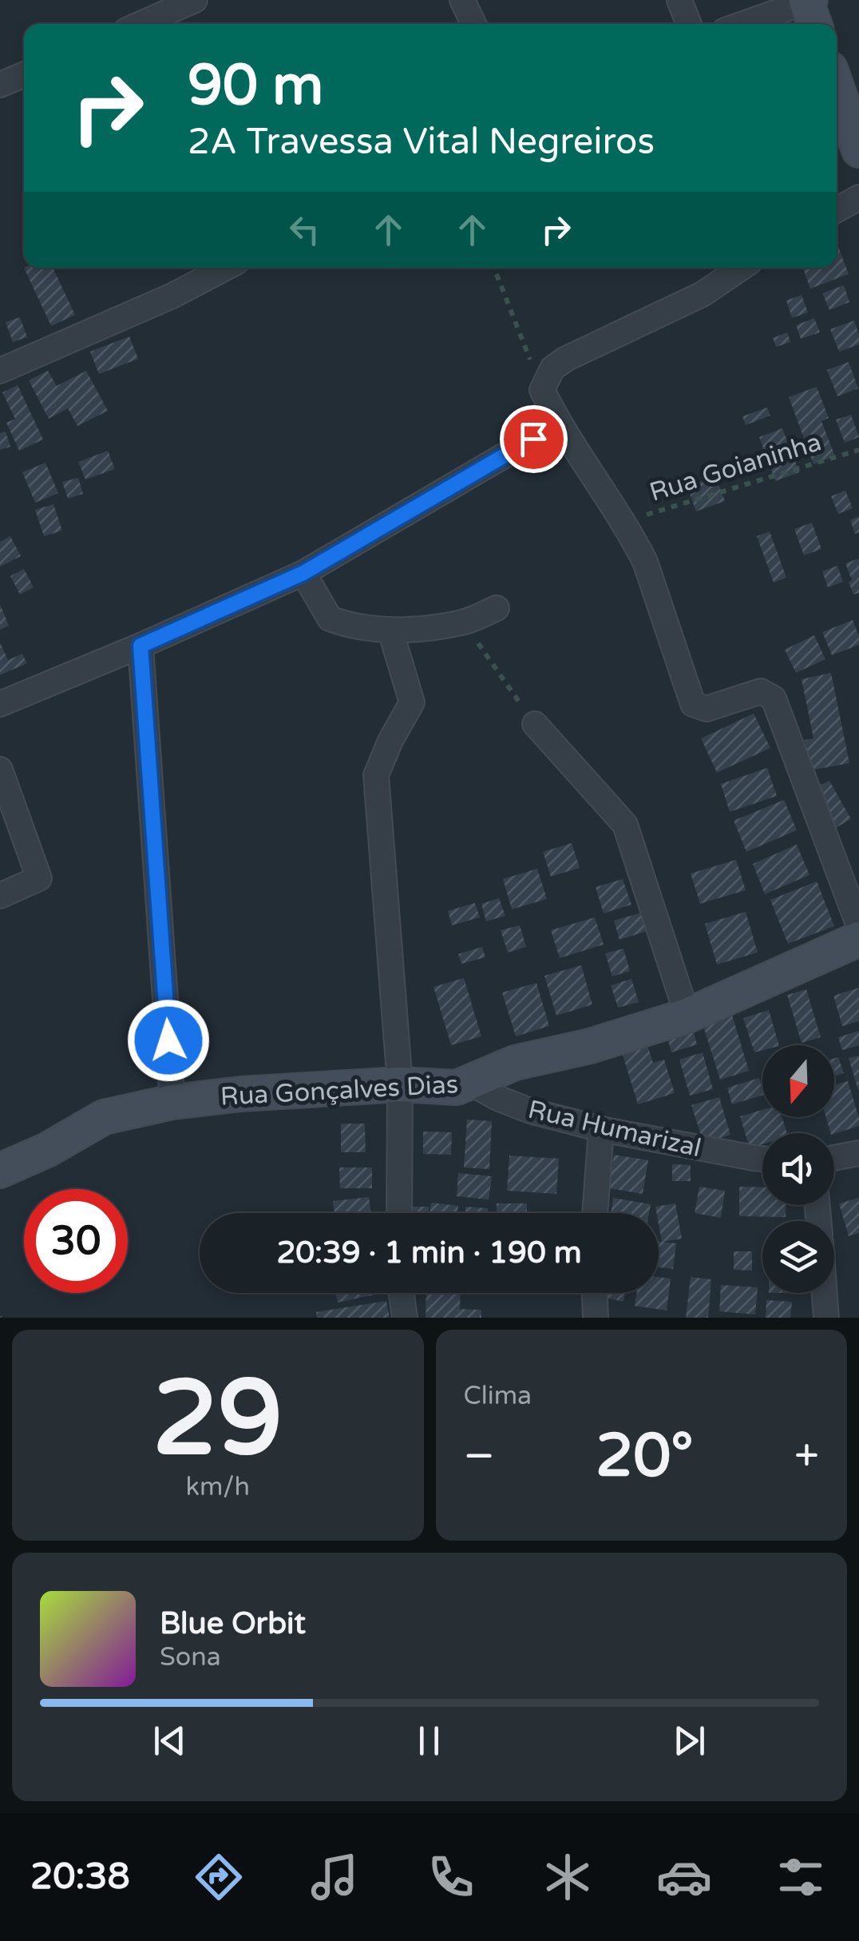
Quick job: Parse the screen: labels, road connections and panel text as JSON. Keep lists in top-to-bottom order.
{
  "streets": {
    "street": ["Rua Gonçalves Dias", "Rua Humarizal"],
    "path": ["Rua Goianinha"]
  },
  "crossings": [
    ["Rua Gonçalves Dias", "Rua Humarizal"]
  ],
  "north": "bottom",
  "page": {
    "turn": ["90 m", "2A Travessa Vital Negreiros"],
    "limit": "30",
    "trip": "20:39 · 1 min · 190 m",
    "tile": [
      ["29", "km/h"],
      "Clima"
    ],
    "heat": ["−", "20°", "+"],
    "song": ["Blue Orbit", "Sona"],
    "tabs": "20:38"
  }
}
